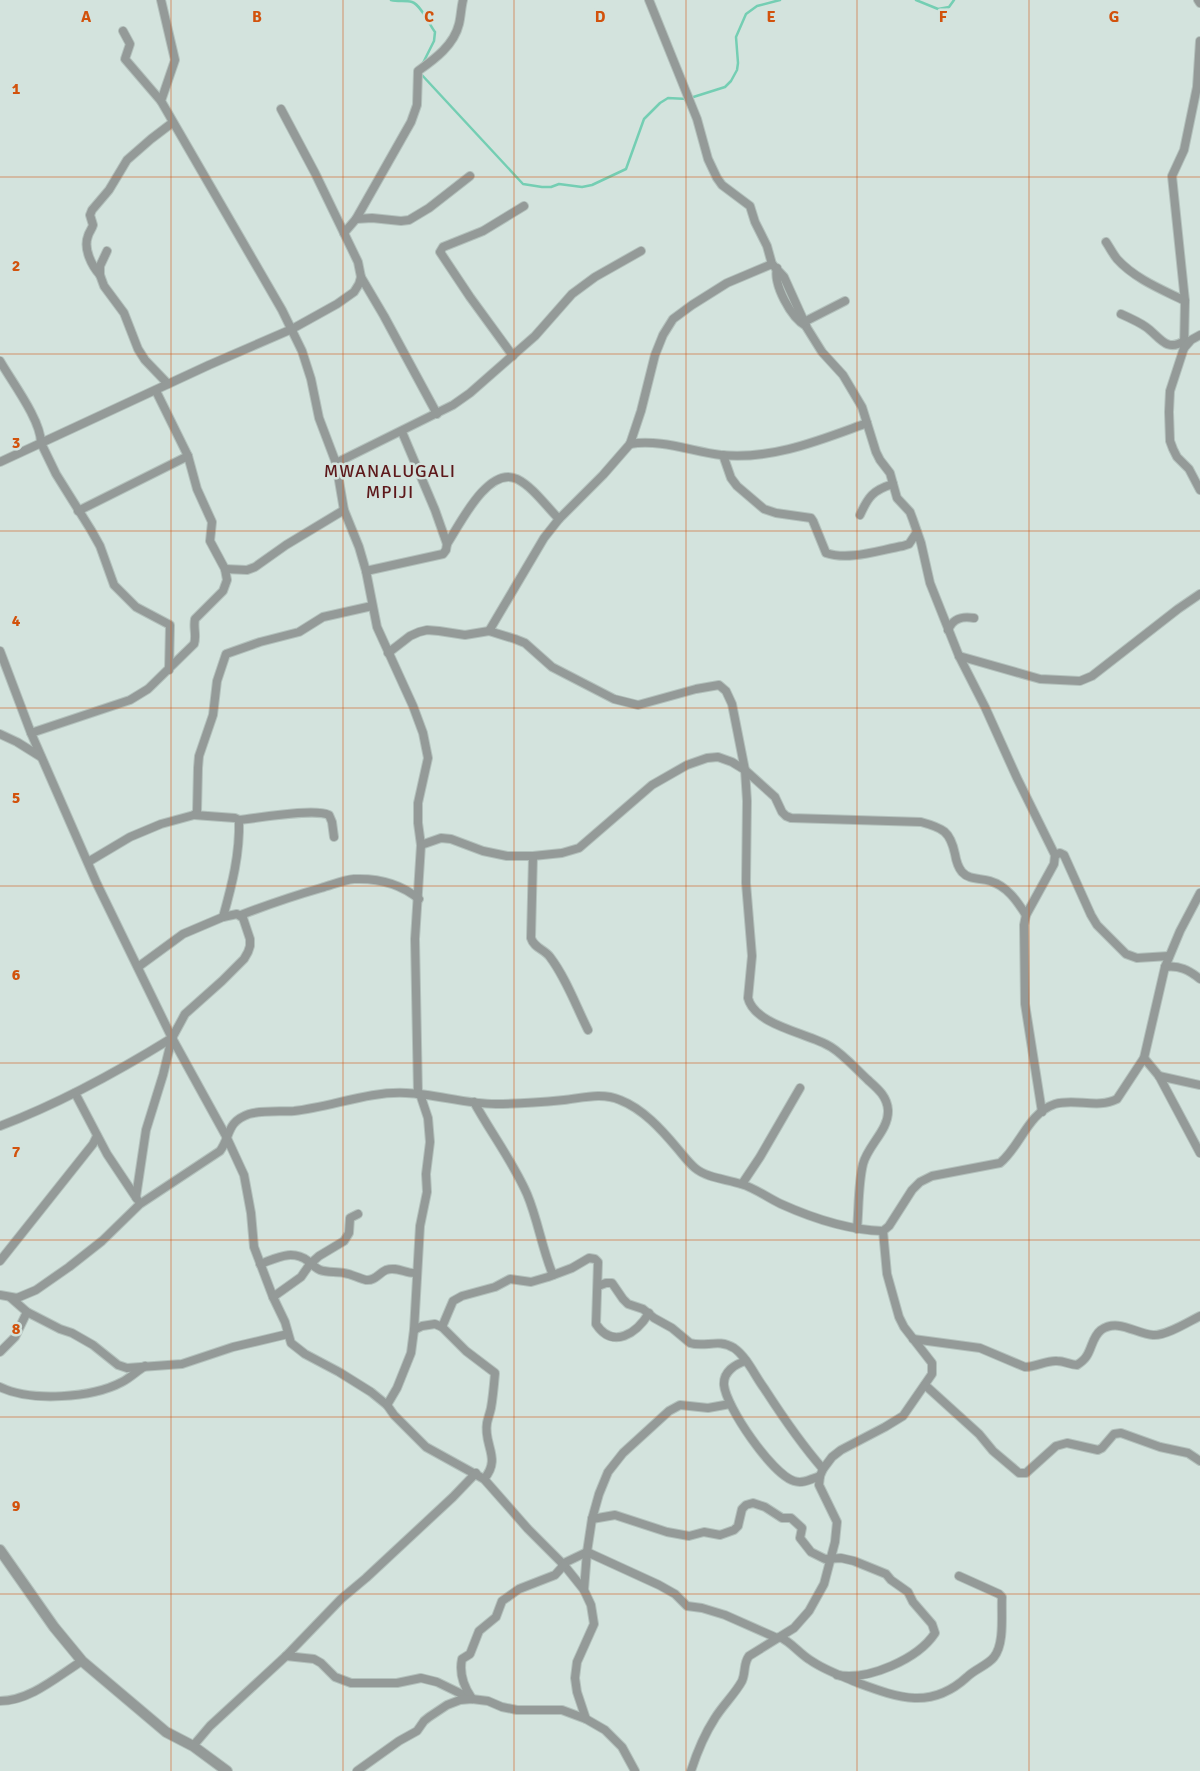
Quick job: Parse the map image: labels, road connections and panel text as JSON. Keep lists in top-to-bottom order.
{
  "districts": ["MWANALUGALI MPIJI"],
  "grid": {
    "columns": [
      "A",
      "B",
      "C",
      "D",
      "E",
      "F",
      "G"
    ],
    "rows": [
      "1",
      "2",
      "3",
      "4",
      "5",
      "6",
      "7",
      "8",
      "9"
    ]
  }
}
